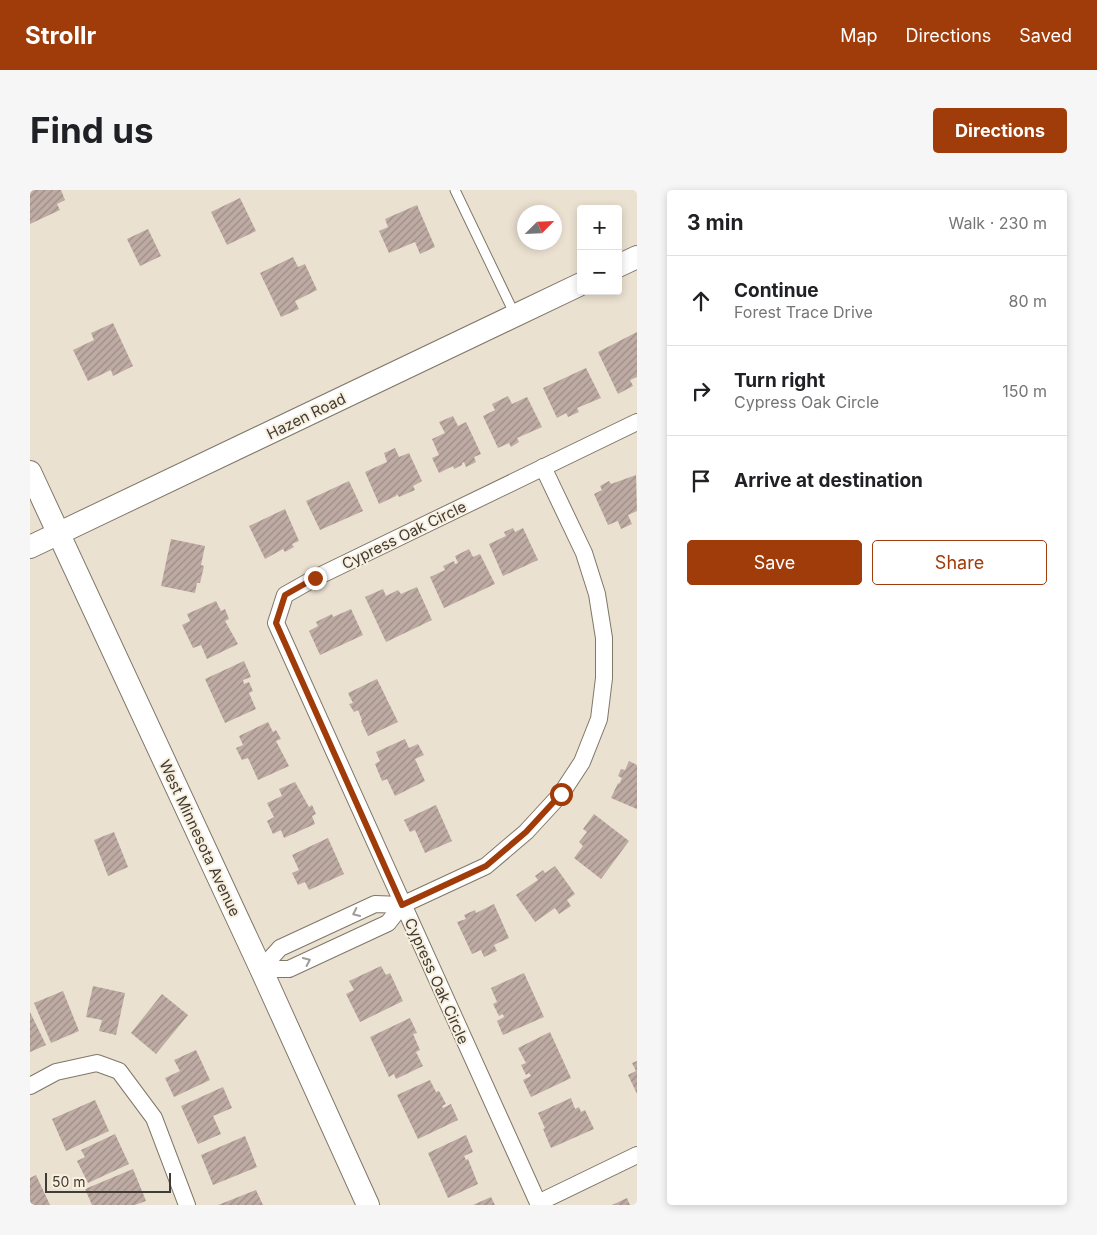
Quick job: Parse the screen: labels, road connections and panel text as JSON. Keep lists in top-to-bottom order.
{
  "streets": {
    "street": ["Hazen Road", "Cypress Oak Circle", "West Minnesota Avenue"]
  },
  "crossings": [
    ["Hazen Road", "West Minnesota Avenue"]
  ],
  "scale_bar": "50 m",
  "north": "top right",
  "page": {
    "header": "Strollr",
    "nav": ["Map", "Directions", "Saved"],
    "buttons": [
      "Directions",
      ["Save", "Share"]
    ],
    "title": "Find us",
    "heading": ["3 min", "Walk · 230 m"],
    "map_buttons": ["+", "−"],
    "list": [
      ["Continue", "Forest Trace Drive", "80 m"],
      ["Turn right", "Cypress Oak Circle", "150 m"],
      "Arrive at destination"
    ],
    "scale": "50 m"
  }
}
